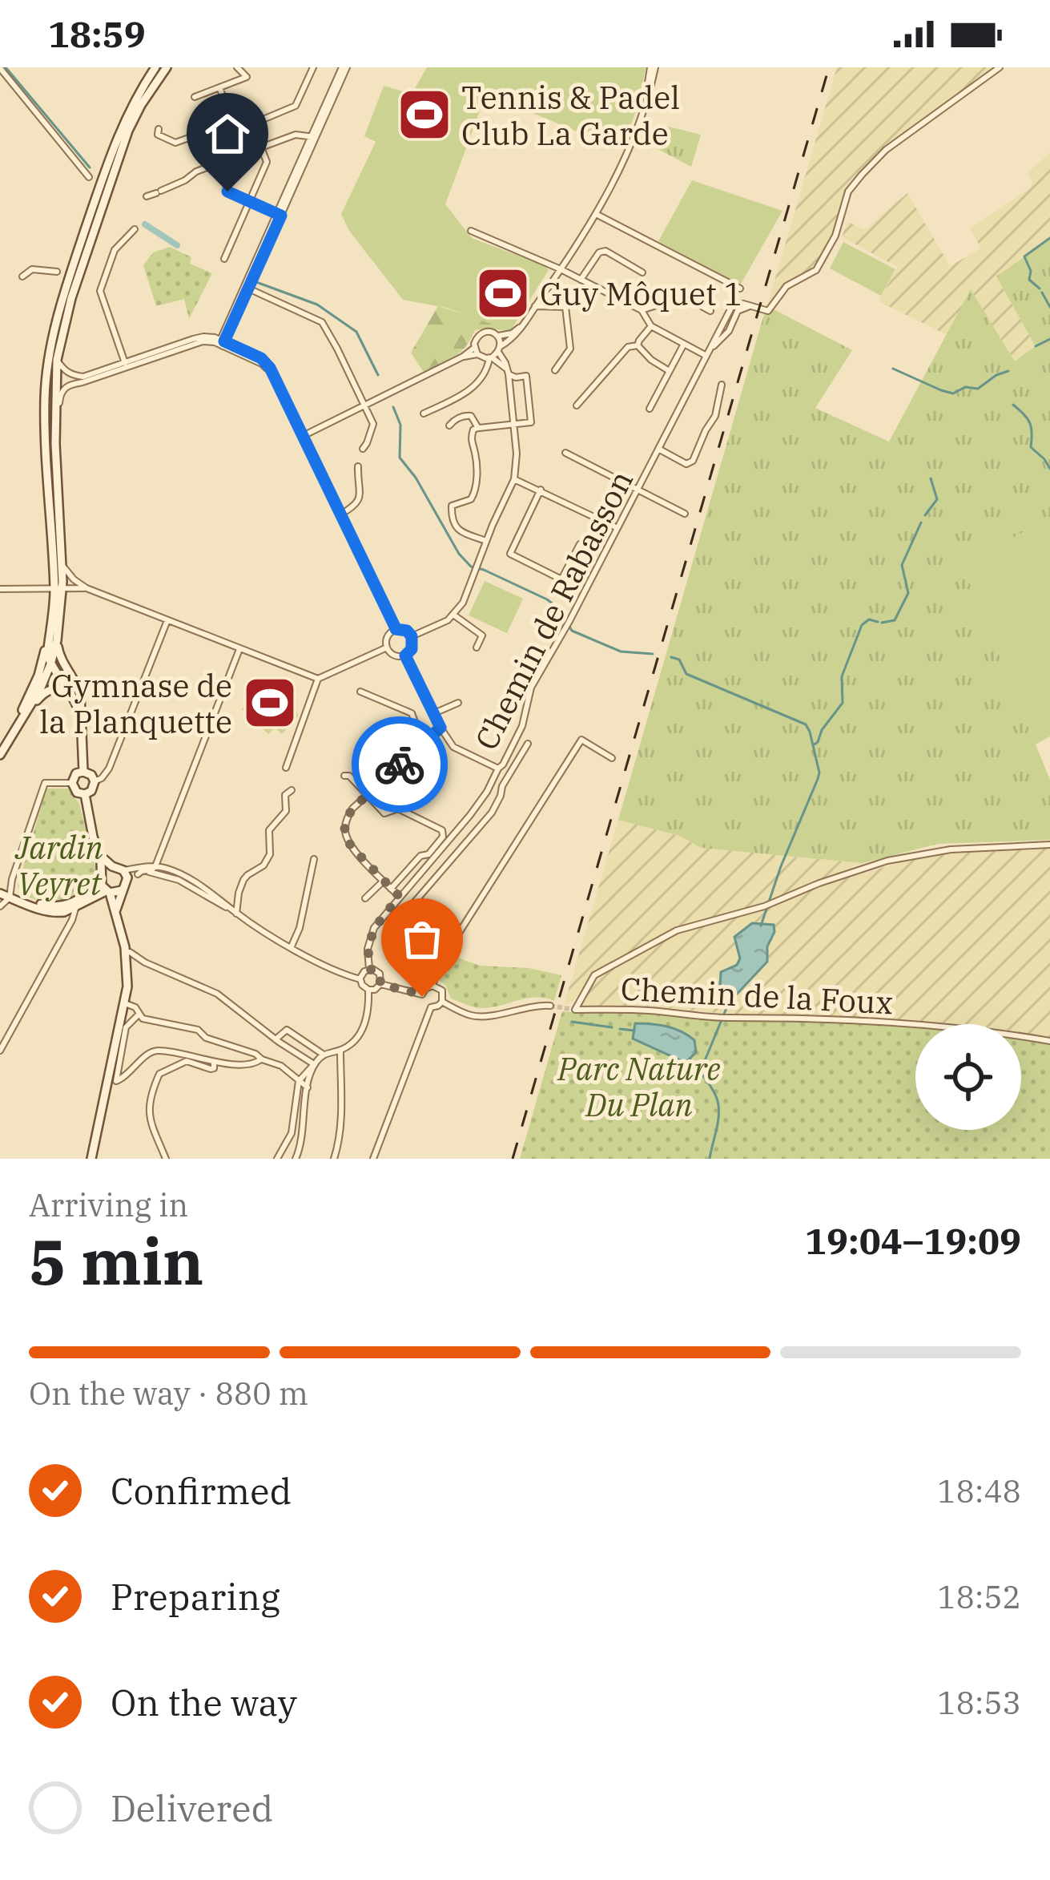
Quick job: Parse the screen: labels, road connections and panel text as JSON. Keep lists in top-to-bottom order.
{
  "streets": {
    "street": ["Chemin de Rabasson", "Chemin de la Foux"]
  },
  "parks": ["Jardin Veyret", "Parc Nature Du Plan"],
  "places": {
    "sports": ["Tennis & Padel Club La Garde", "Guy Môquet 1", "Gymnase de la Planquette"]
  },
  "page": {
    "status": "18:59",
    "heading": ["5 min", "Arriving in", "19:04–19:09"],
    "bar": "On the way · 880 m",
    "list": [
      ["Confirmed", "18:48"],
      ["Preparing", "18:52"],
      ["On the way", "18:53"],
      "Delivered"
    ]
  }
}
